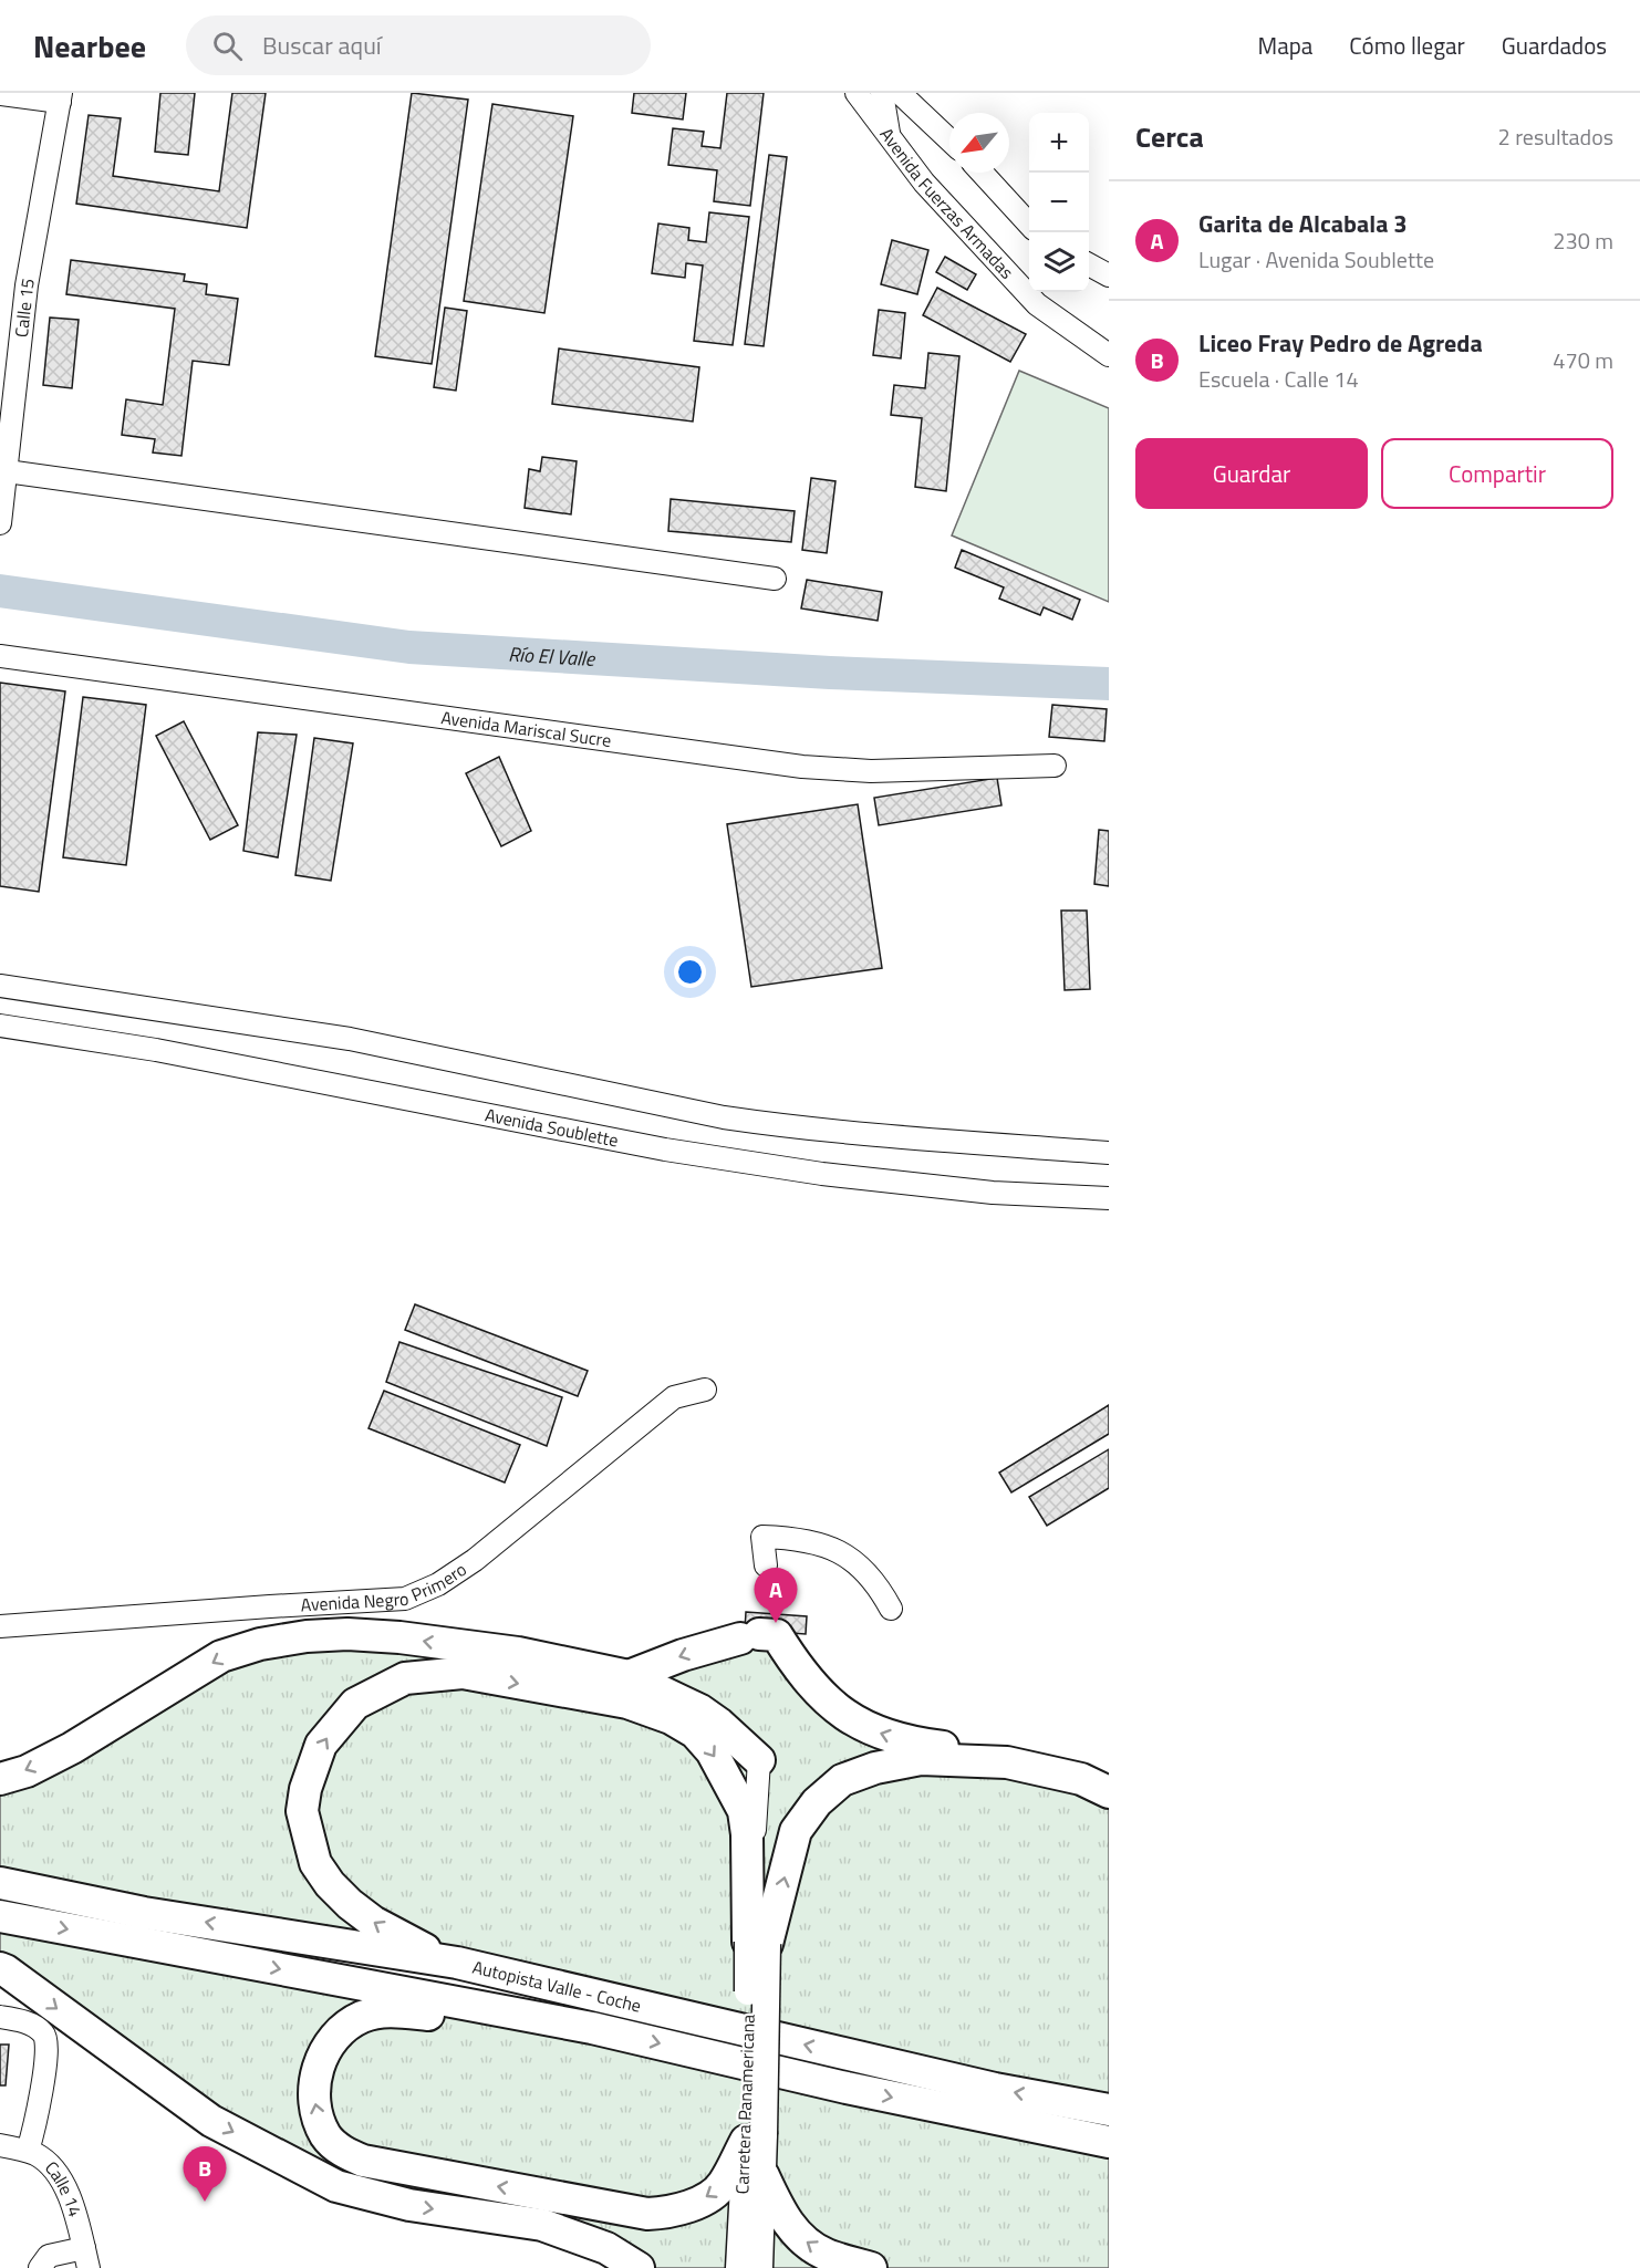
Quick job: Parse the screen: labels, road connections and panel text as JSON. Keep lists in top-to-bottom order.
{
  "streets": {
    "highway": ["Autopista Valle - Coche"],
    "main road": ["Carretera Panamericana"],
    "street": [
      "Avenida Fuerzas Armadas",
      "Calle 15",
      "Avenida Mariscal Sucre",
      "Avenida Soublette",
      "Avenida Negro Primero",
      "Calle 14"
    ]
  },
  "water": ["Río El Valle"],
  "north": "bottom left",
  "page": {
    "header": "Nearbee",
    "search": "Buscar aquí",
    "nav": ["Mapa", "Cómo llegar", "Guardados"],
    "heading": ["Cerca", "2 resultados"],
    "map_buttons": ["+", "−"],
    "list": [
      {
        "mark": "A",
        "name": "Garita de Alcabala 3",
        "note": "Lugar · Avenida Soublette",
        "value": "230 m"
      },
      {
        "mark": "B",
        "name": "Liceo Fray Pedro de Agreda",
        "note": "Escuela · Calle 14",
        "value": "470 m"
      }
    ],
    "buttons": ["Guardar", "Compartir"],
    "pins": ["A", "B"]
  }
}
